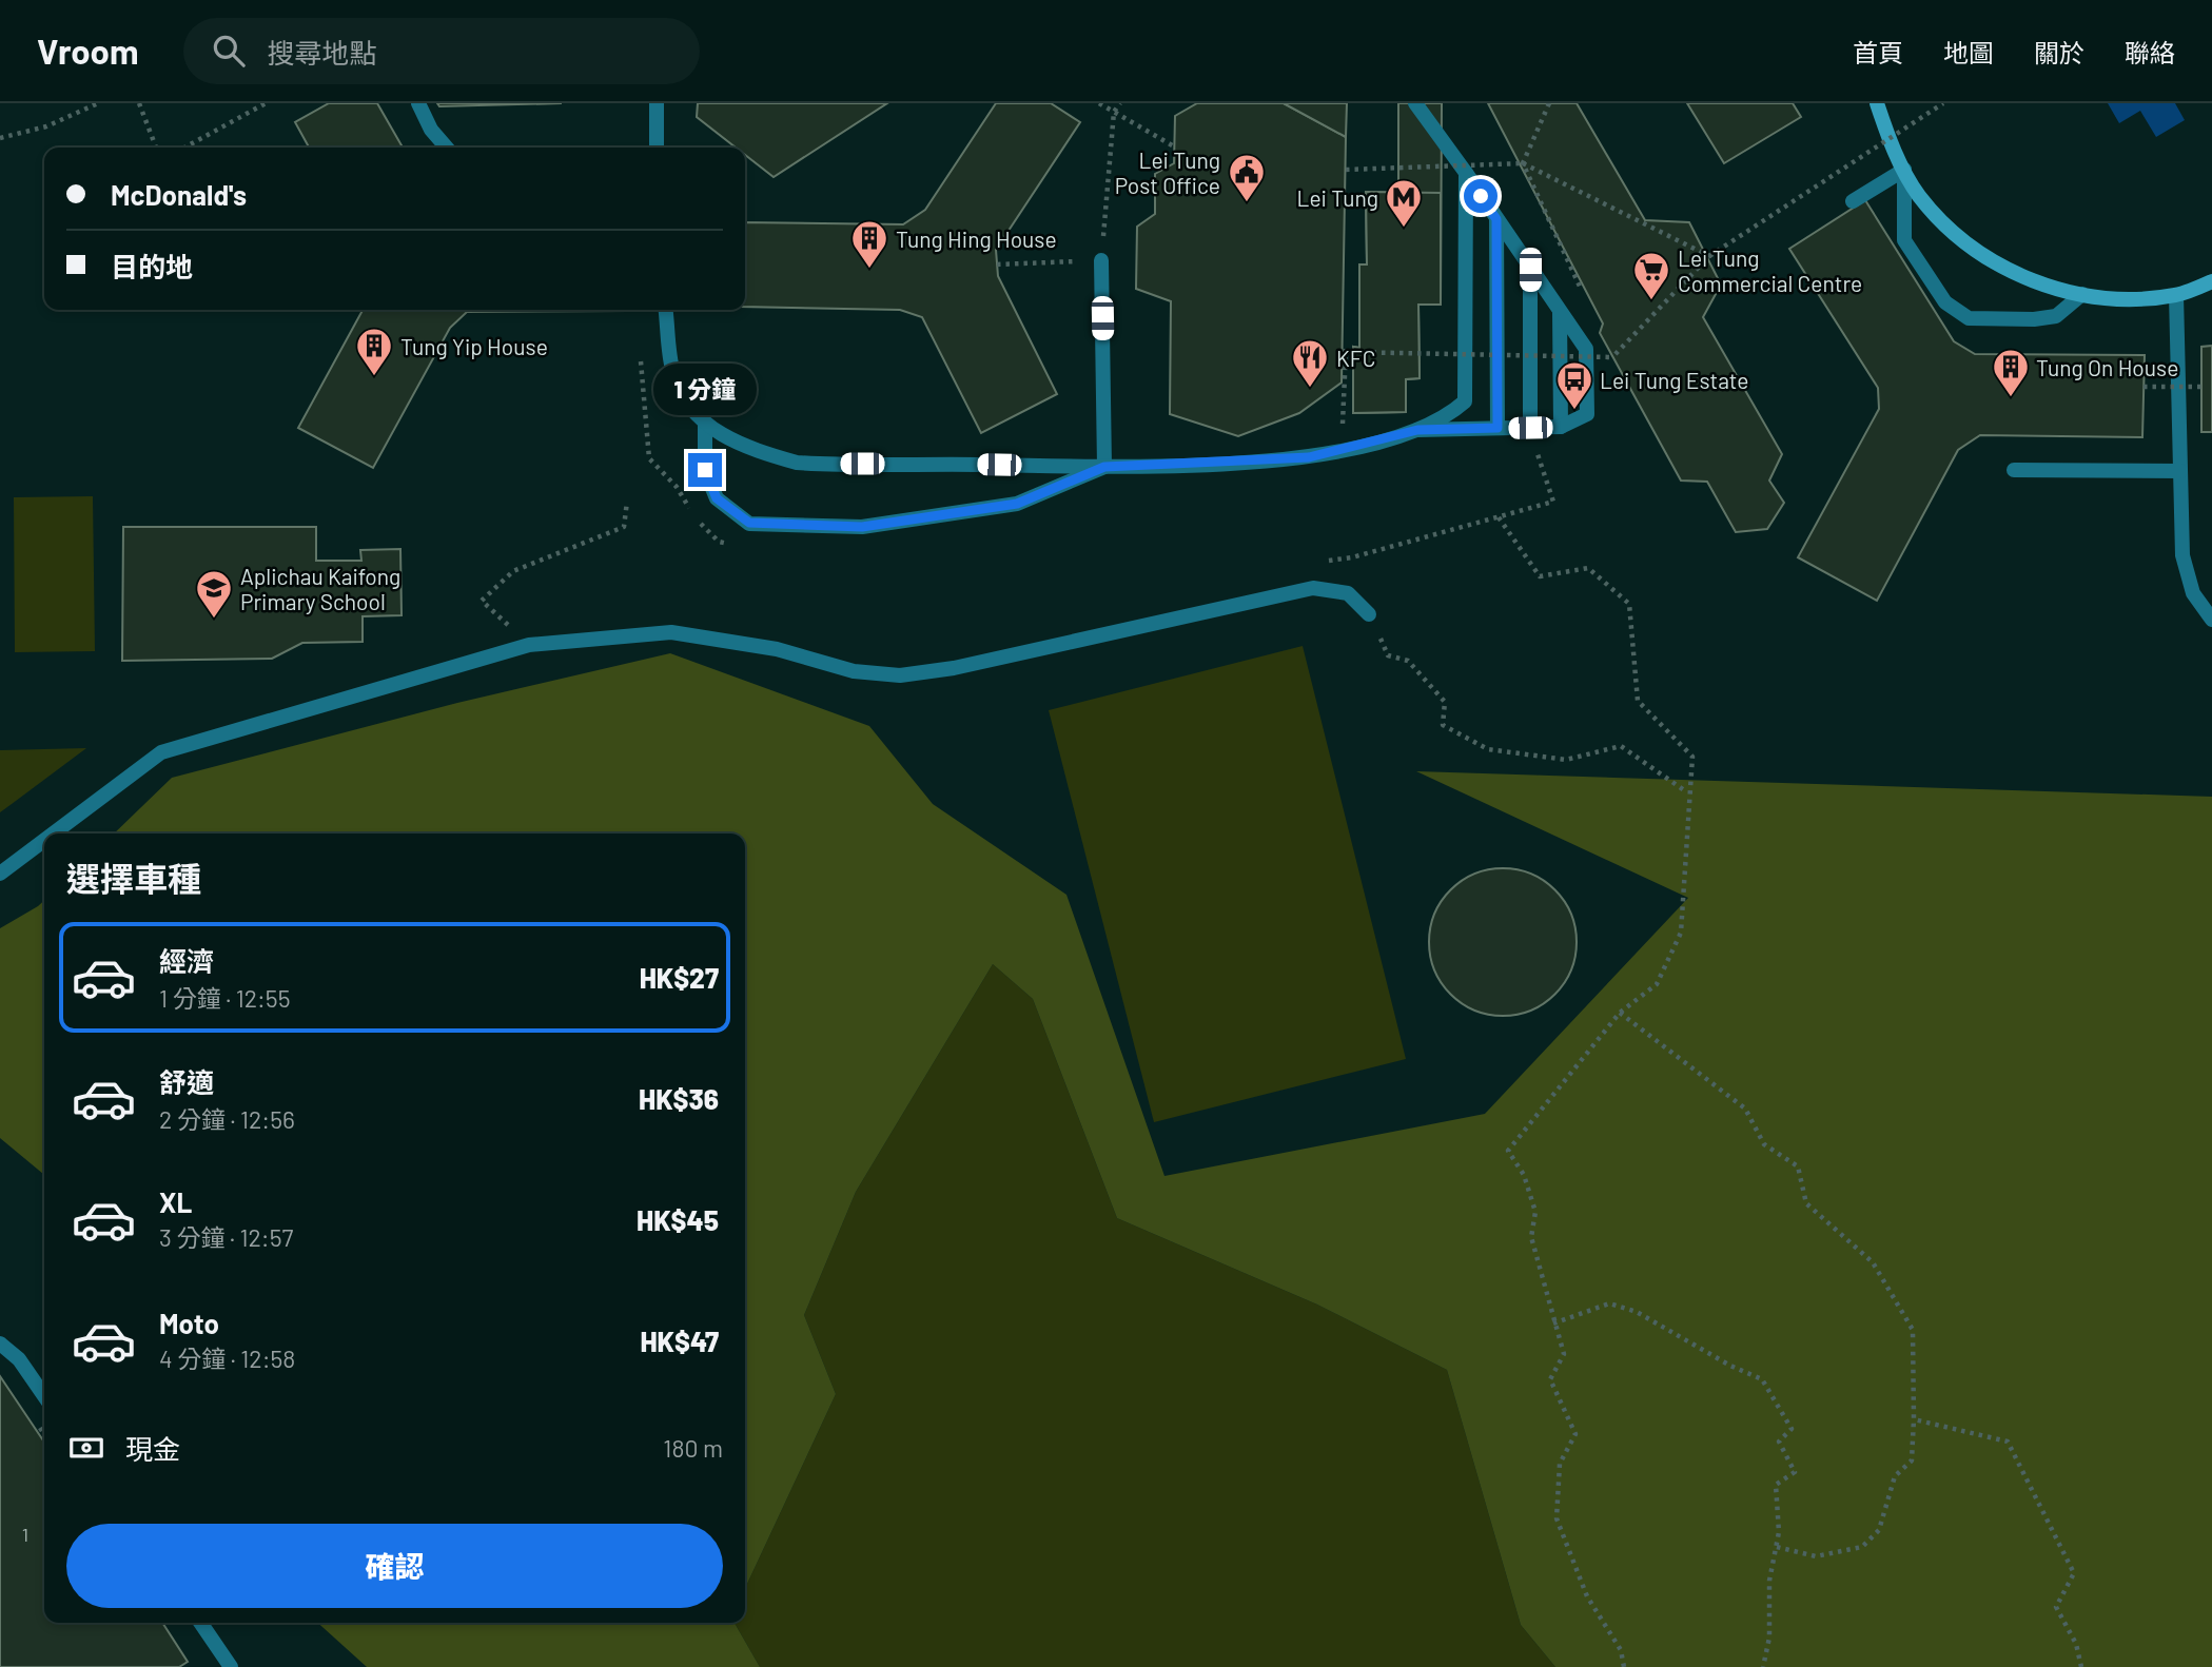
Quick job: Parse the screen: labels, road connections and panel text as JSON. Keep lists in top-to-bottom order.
{
  "places": {
    "public building": ["Lei Tung Post Office"],
    "metro station": ["Lei Tung"],
    "building": ["Tung Hing House", "Tung Yip House", "Tung On House"],
    "supermarket": ["Lei Tung Commercial Centre"],
    "restaurant": ["KFC"],
    "bus stop": ["Lei Tung Estate"],
    "school or university": ["Aplichau Kaifong Primary School"]
  },
  "house_numbers": ["1"],
  "page": {
    "header": "Vroom",
    "search": "搜尋地點",
    "nav": [
      "首頁",
      "地圖",
      "關於",
      "聯絡"
    ],
    "banner": ["McDonald's", "目的地"],
    "bubble": "1 分鐘",
    "heading": "選擇車種",
    "list": [
      {
        "name": "經濟",
        "note": "1 分鐘 · 12:55",
        "value": "HK$27"
      },
      {
        "name": "舒適",
        "note": "2 分鐘 · 12:56",
        "value": "HK$36"
      },
      {
        "name": "XL",
        "note": "3 分鐘 · 12:57",
        "value": "HK$45"
      },
      {
        "name": "Moto",
        "note": "4 分鐘 · 12:58",
        "value": "HK$47"
      }
    ],
    "pay": ["現金", "180 m"],
    "buttons": "確認"
  }
}
